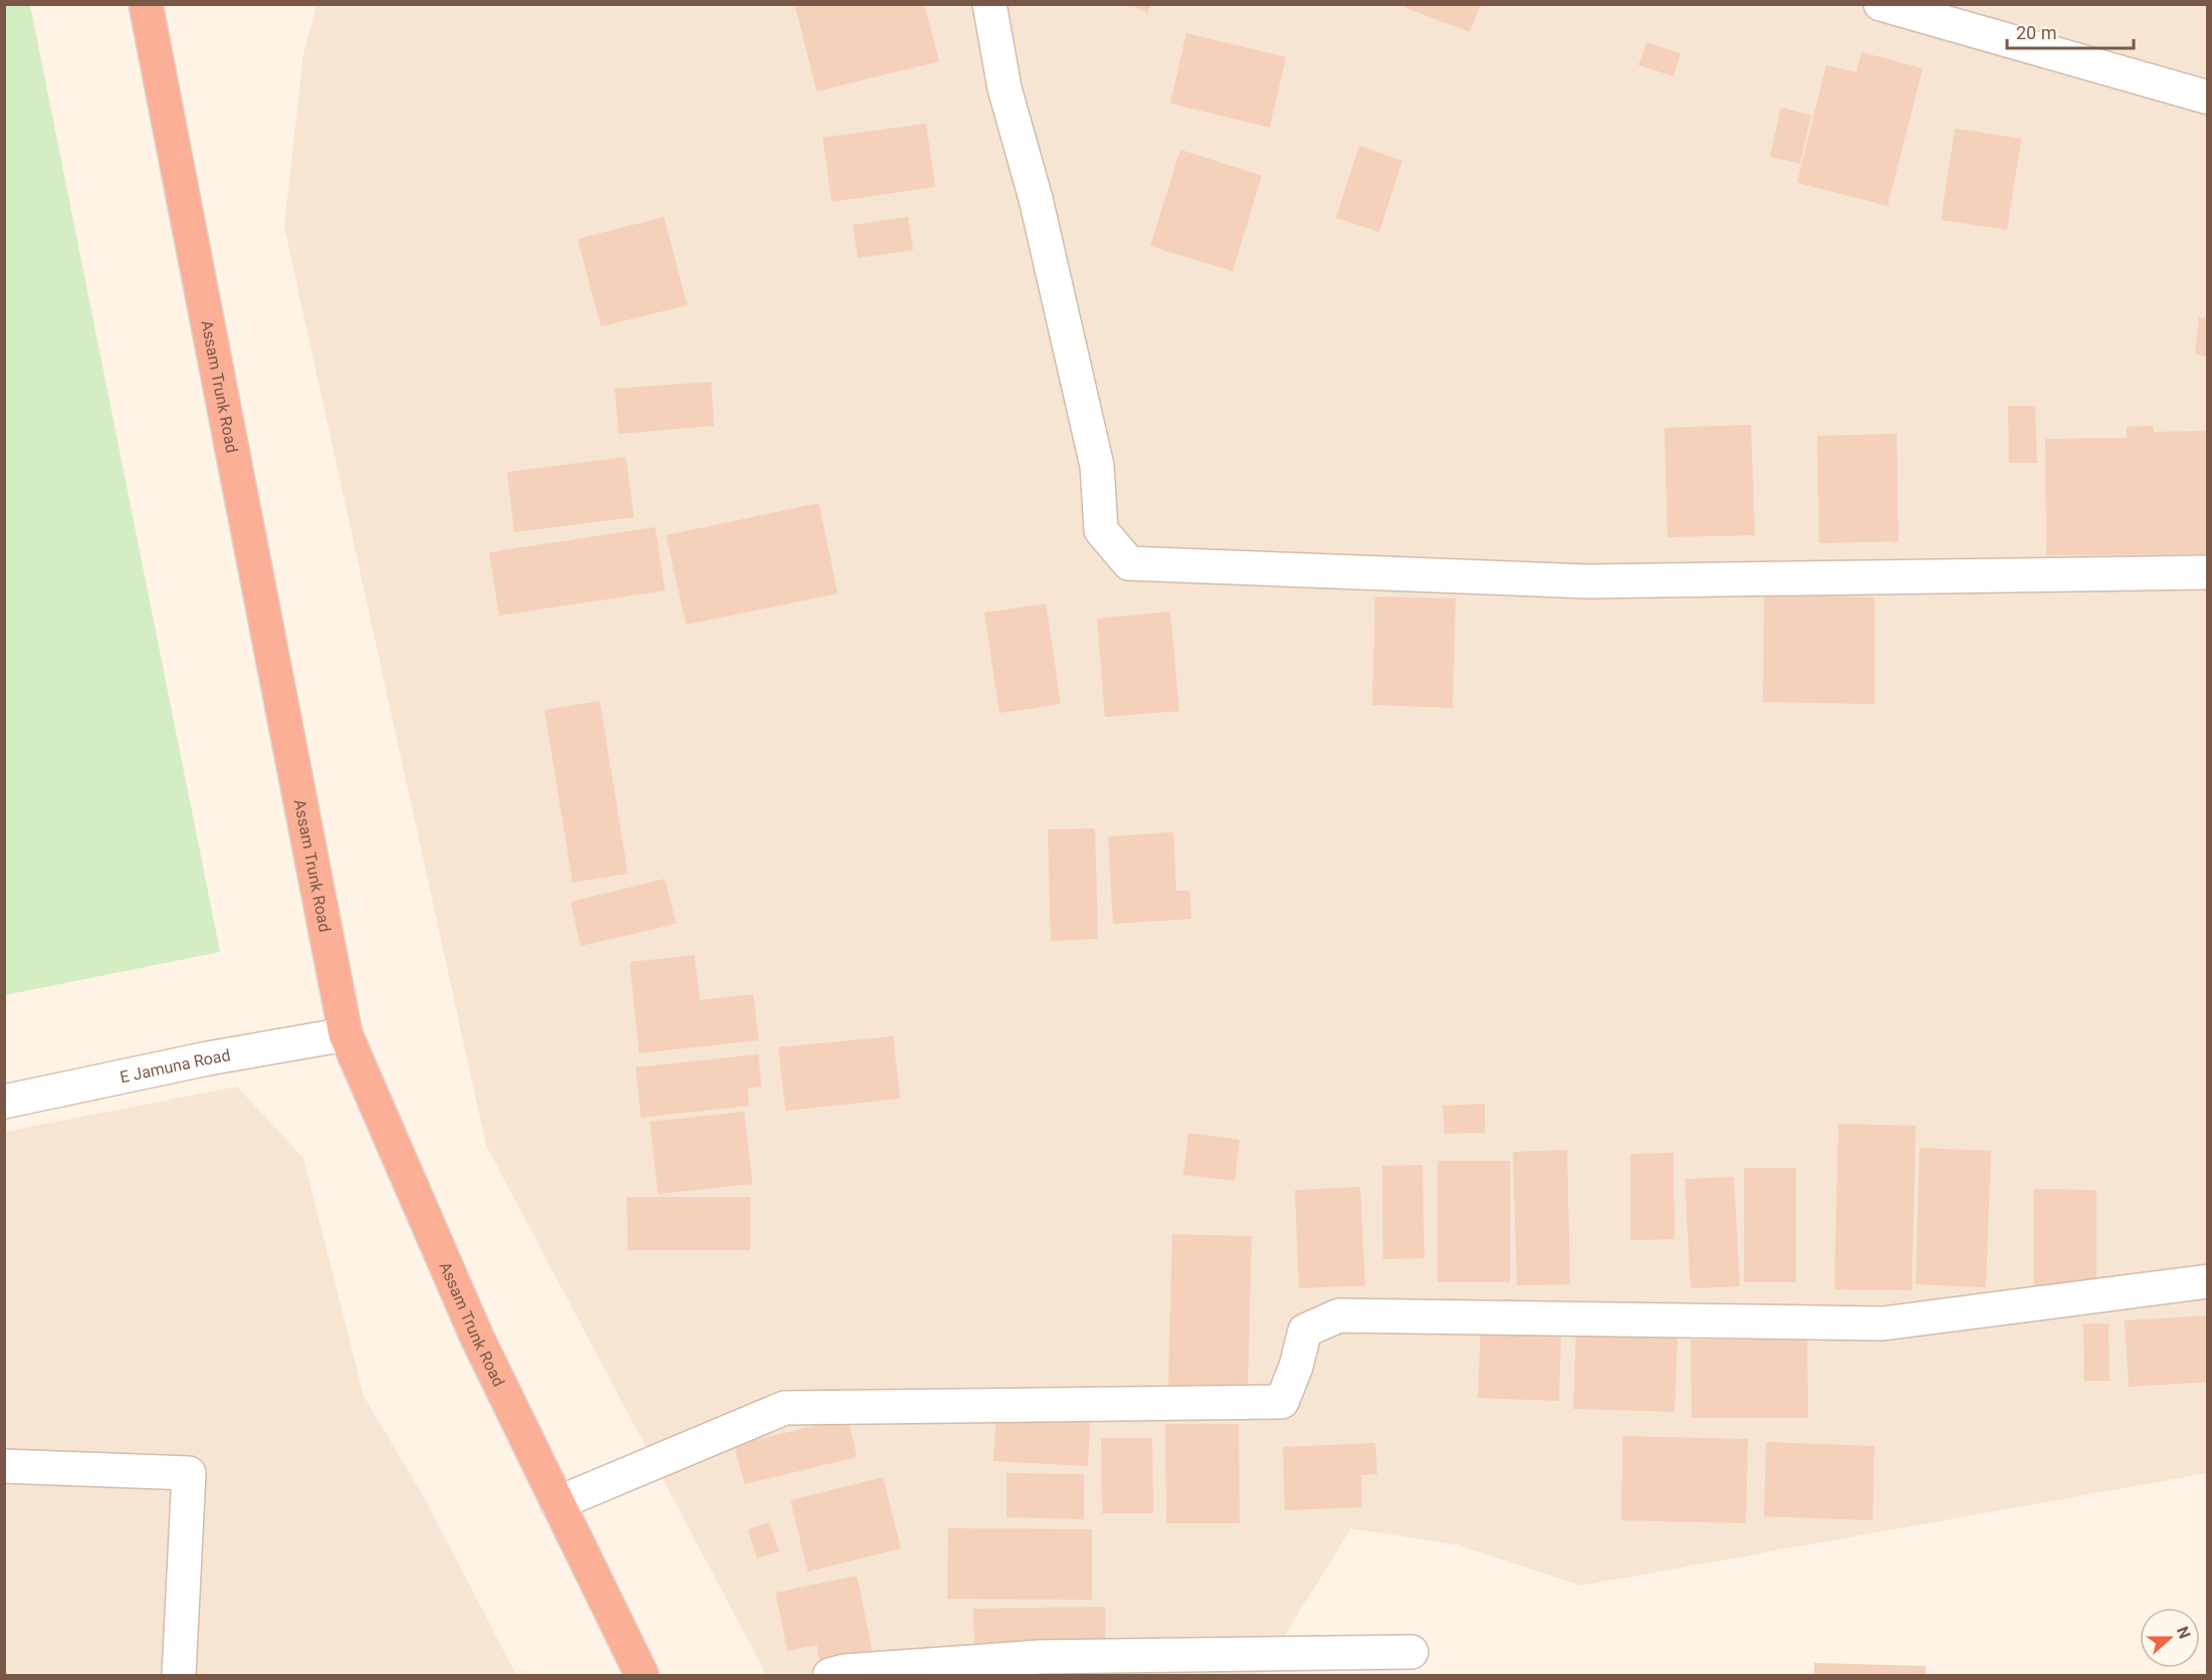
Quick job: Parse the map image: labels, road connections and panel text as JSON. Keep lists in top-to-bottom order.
{
  "streets": {
    "highway": ["Assam Trunk Road"],
    "street": ["E Jamuna Road"]
  },
  "crossings": [
    ["Assam Trunk Road", "E Jamuna Road"]
  ],
  "scale_bar": "20 m",
  "north": "right"
}
